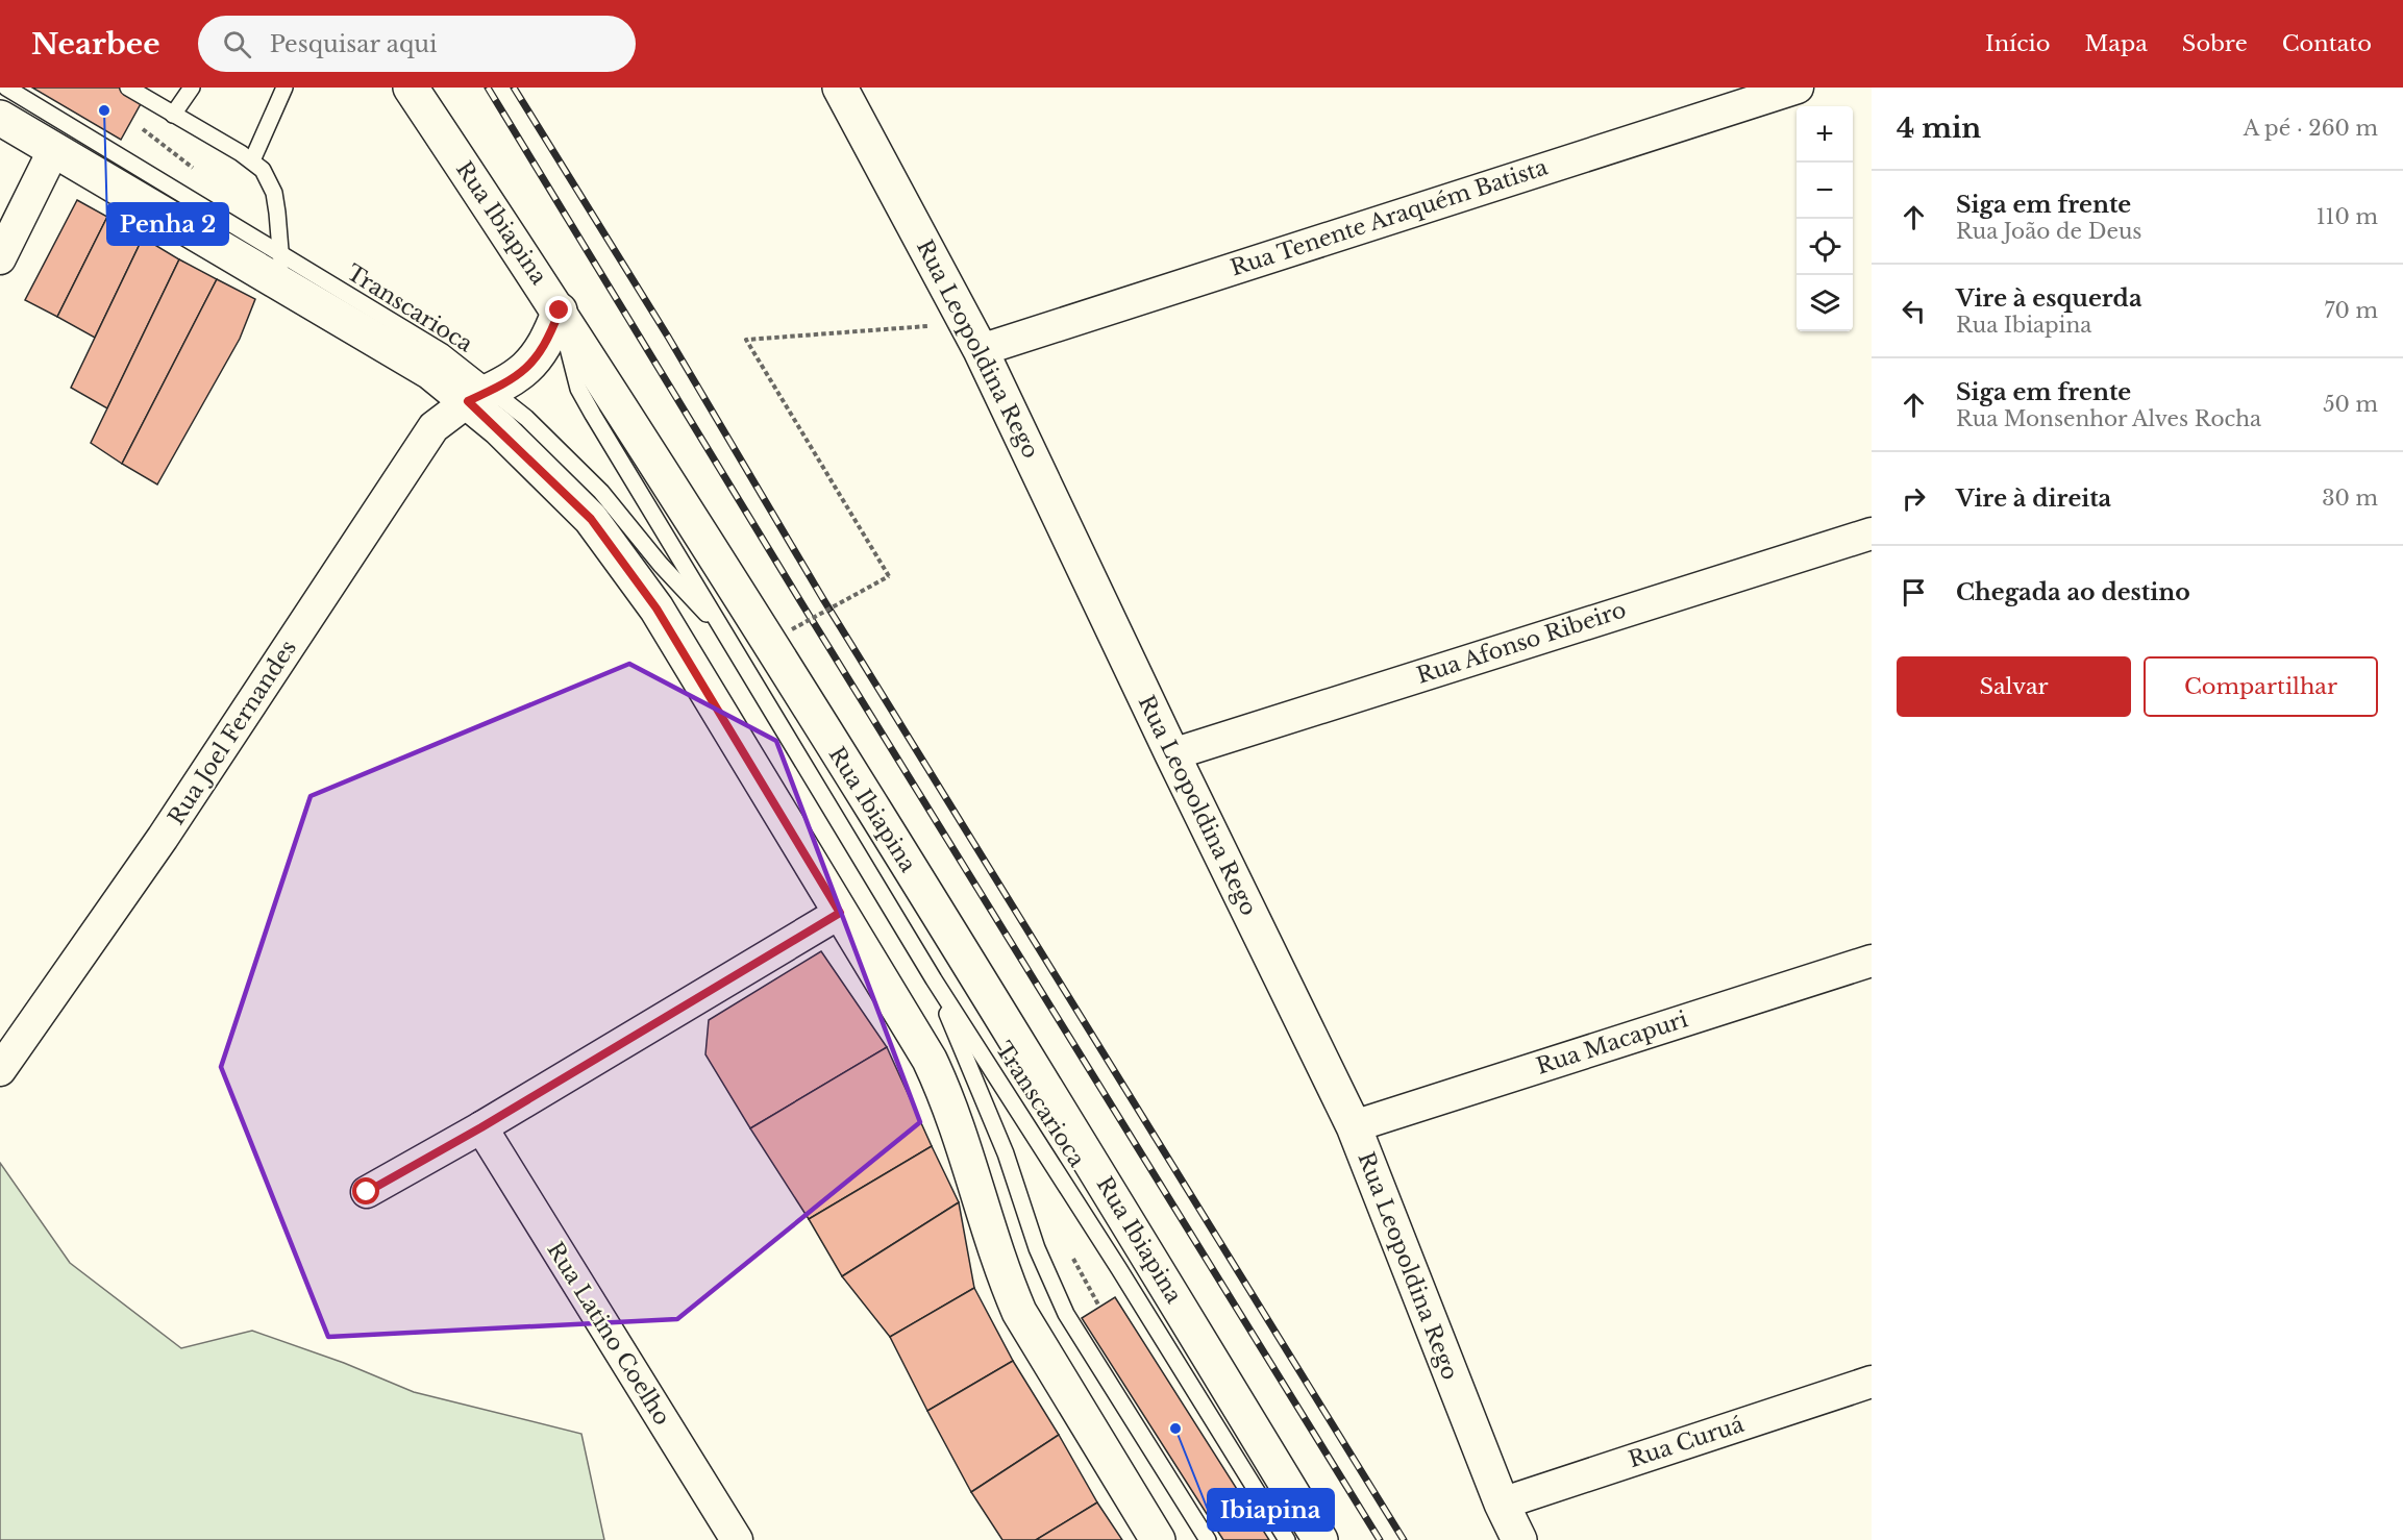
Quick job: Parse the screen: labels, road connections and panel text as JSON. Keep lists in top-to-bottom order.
{
  "streets": {
    "main road": ["Rua Ibiapina", "Rua Leopoldina Rego"],
    "street": [
      "Rua Tenente Araquém Batista",
      "Rua Afonso Ribeiro",
      "Rua Joel Fernandes",
      "Rua Macapuri",
      "Rua Latino Coelho",
      "Rua Curuá"
    ],
    "lane": ["Transcarioca"]
  },
  "crossings": [
    ["Rua Tenente Araquém Batista", "Rua Leopoldina Rego"],
    ["Rua Ibiapina", "Transcarioca"],
    ["Transcarioca", "Rua Joel Fernandes"],
    ["Rua Leopoldina Rego", "Rua Afonso Ribeiro"],
    ["Rua Leopoldina Rego", "Rua Macapuri"],
    ["Rua Leopoldina Rego", "Rua Curuá"]
  ],
  "places": ["Penha 2", "Ibiapina"],
  "page": {
    "header": "Nearbee",
    "search": "Pesquisar aqui",
    "nav": [
      "Início",
      "Mapa",
      "Sobre",
      "Contato"
    ],
    "heading": ["4 min", "A pé · 260 m"],
    "map_buttons": ["+", "−"],
    "list": [
      ["Siga em frente", "Rua João de Deus", "110 m"],
      ["Vire à esquerda", "Rua Ibiapina", "70 m"],
      ["Siga em frente", "Rua Monsenhor Alves Rocha", "50 m"],
      ["Vire à direita", "30 m"],
      "Chegada ao destino"
    ],
    "buttons": ["Salvar", "Compartilhar"]
  }
}
